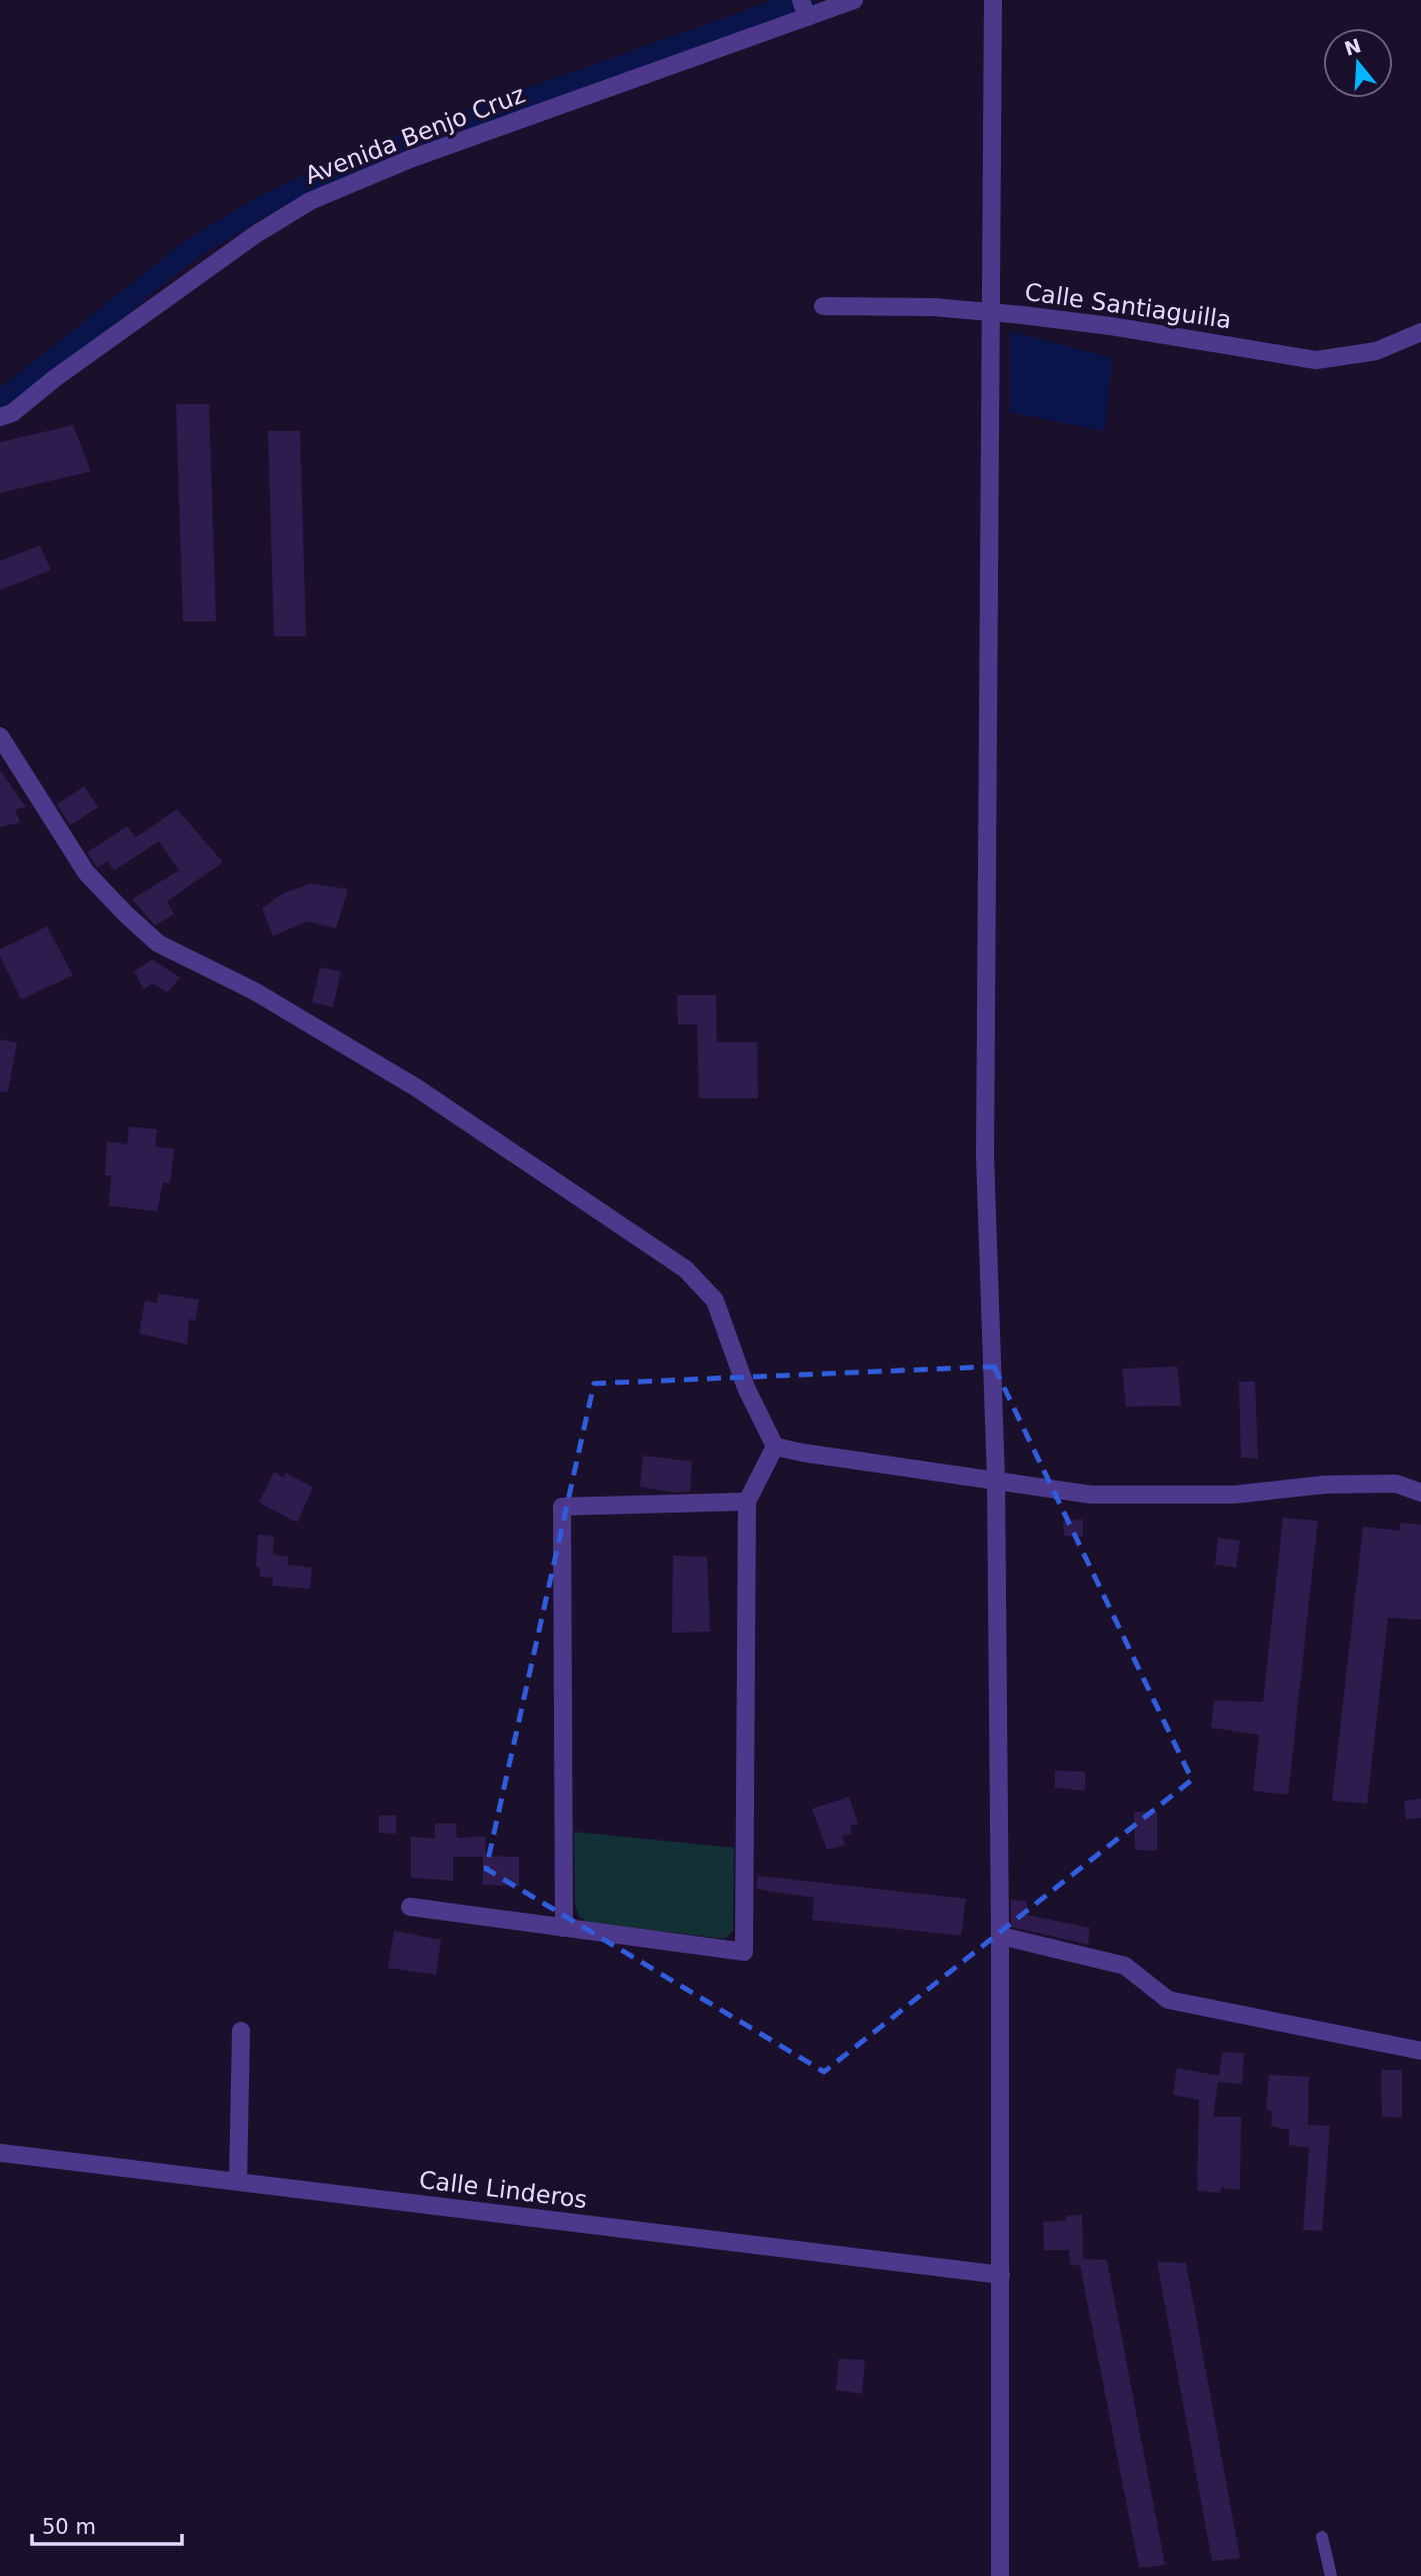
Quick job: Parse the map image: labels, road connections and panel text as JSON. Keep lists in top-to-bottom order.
{
  "streets": {
    "street": ["Avenida Benjo Cruz", "Calle Santiaguilla", "Calle Linderos"]
  },
  "scale_bar": "50 m",
  "north": "top"
}
